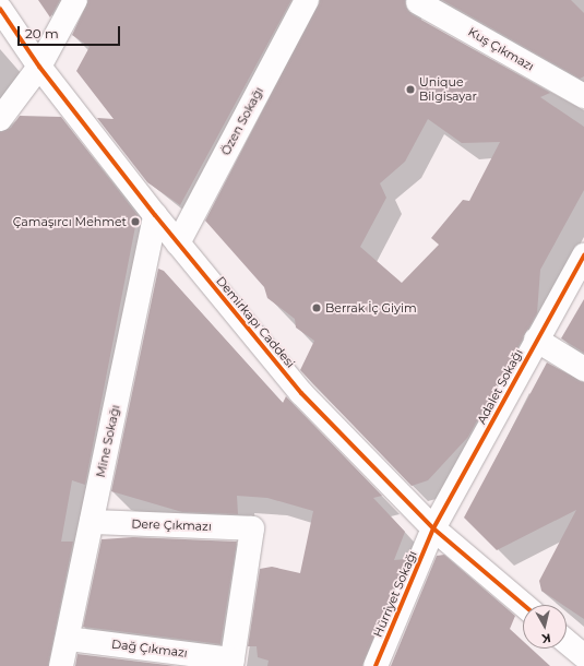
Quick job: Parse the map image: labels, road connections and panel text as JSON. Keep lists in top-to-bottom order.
{
  "streets": {
    "street": [
      "Kuş Çıkmazı",
      "Özen Sokağı",
      "Demirkapı Caddesi",
      "Adalet Sokağı",
      "Mine Sokağı",
      "Dere Çıkmazı",
      "Hürriyet Sokağı",
      "Dağ Çıkmazı"
    ]
  },
  "crossings": [
    ["Özen Sokağı", "Demirkapı Caddesi"],
    ["Demirkapı Caddesi", "Adalet Sokağı"],
    ["Demirkapı Caddesi", "Mine Sokağı"],
    ["Demirkapı Caddesi", "Hürriyet Sokağı"],
    ["Adalet Sokağı", "Hürriyet Sokağı"],
    ["Mine Sokağı", "Dere Çıkmazı"],
    ["Mine Sokağı", "Dağ Çıkmazı"],
    ["Dere Çıkmazı", "Dağ Çıkmazı"]
  ],
  "places": ["Unique Bilgisayar", "Çamaşırcı Mehmet", "Berrak İç Giyim"],
  "scale_bar": "20 m",
  "north": "bottom"
}
